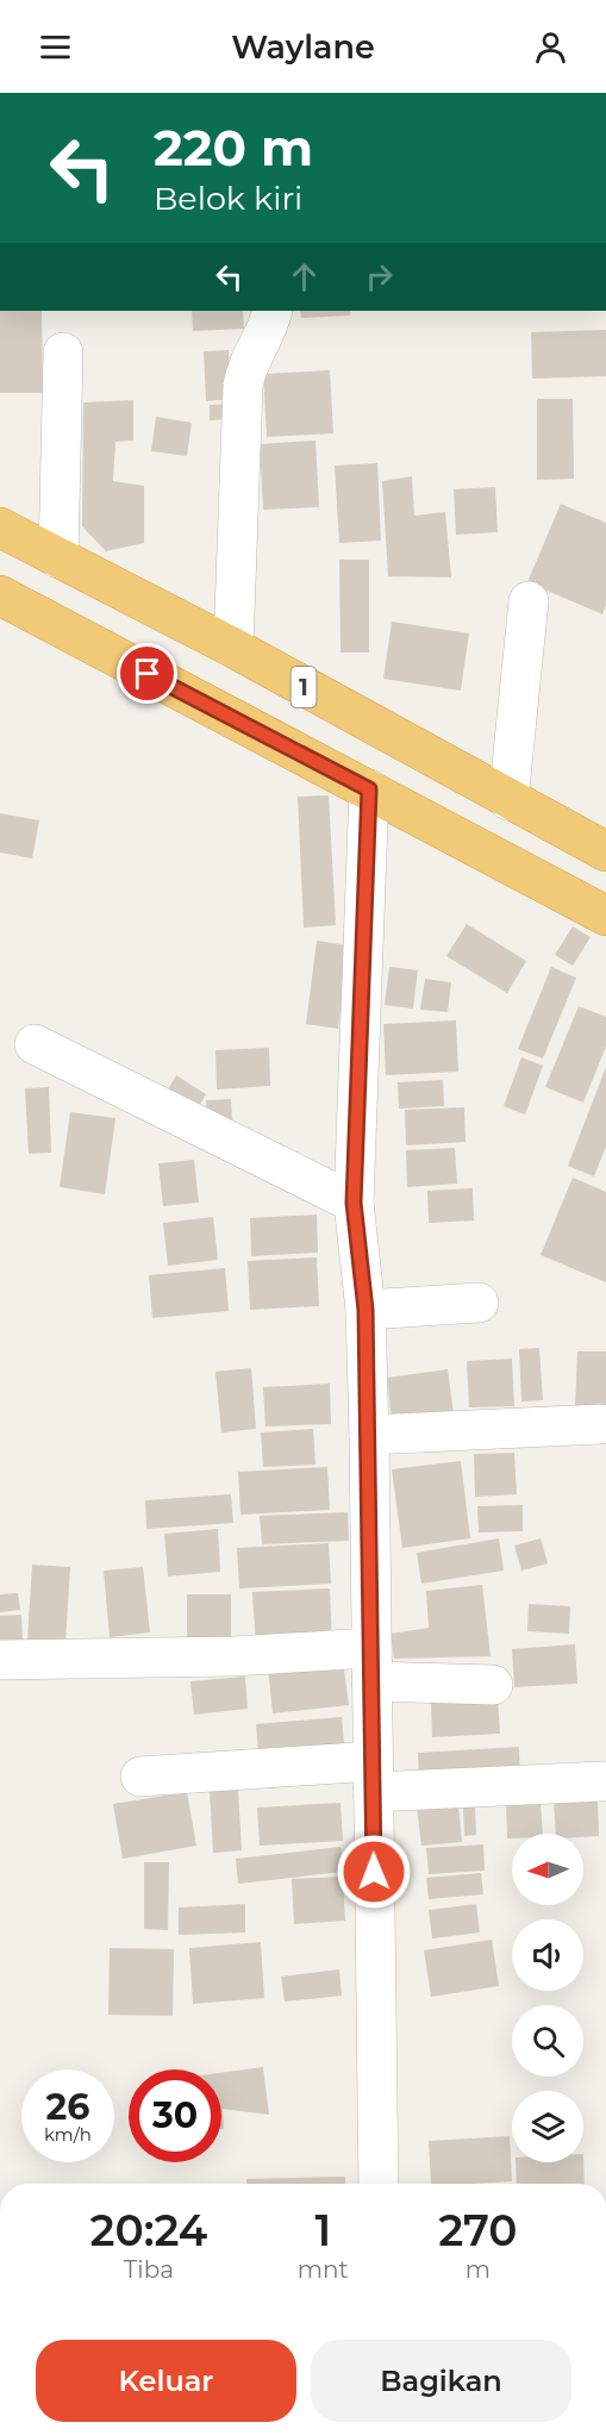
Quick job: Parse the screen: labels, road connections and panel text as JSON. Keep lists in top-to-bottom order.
{
  "streets": {
    "highway": ["1"]
  },
  "north": "left",
  "page": {
    "header": "Waylane",
    "turn": ["220 m", "Belok kiri"],
    "speed": "26 km/h",
    "limit": "30",
    "eta": [
      "20:24",
      "Tiba",
      "1",
      "mnt",
      "270",
      "m"
    ],
    "buttons": ["Keluar", "Bagikan"]
  }
}
